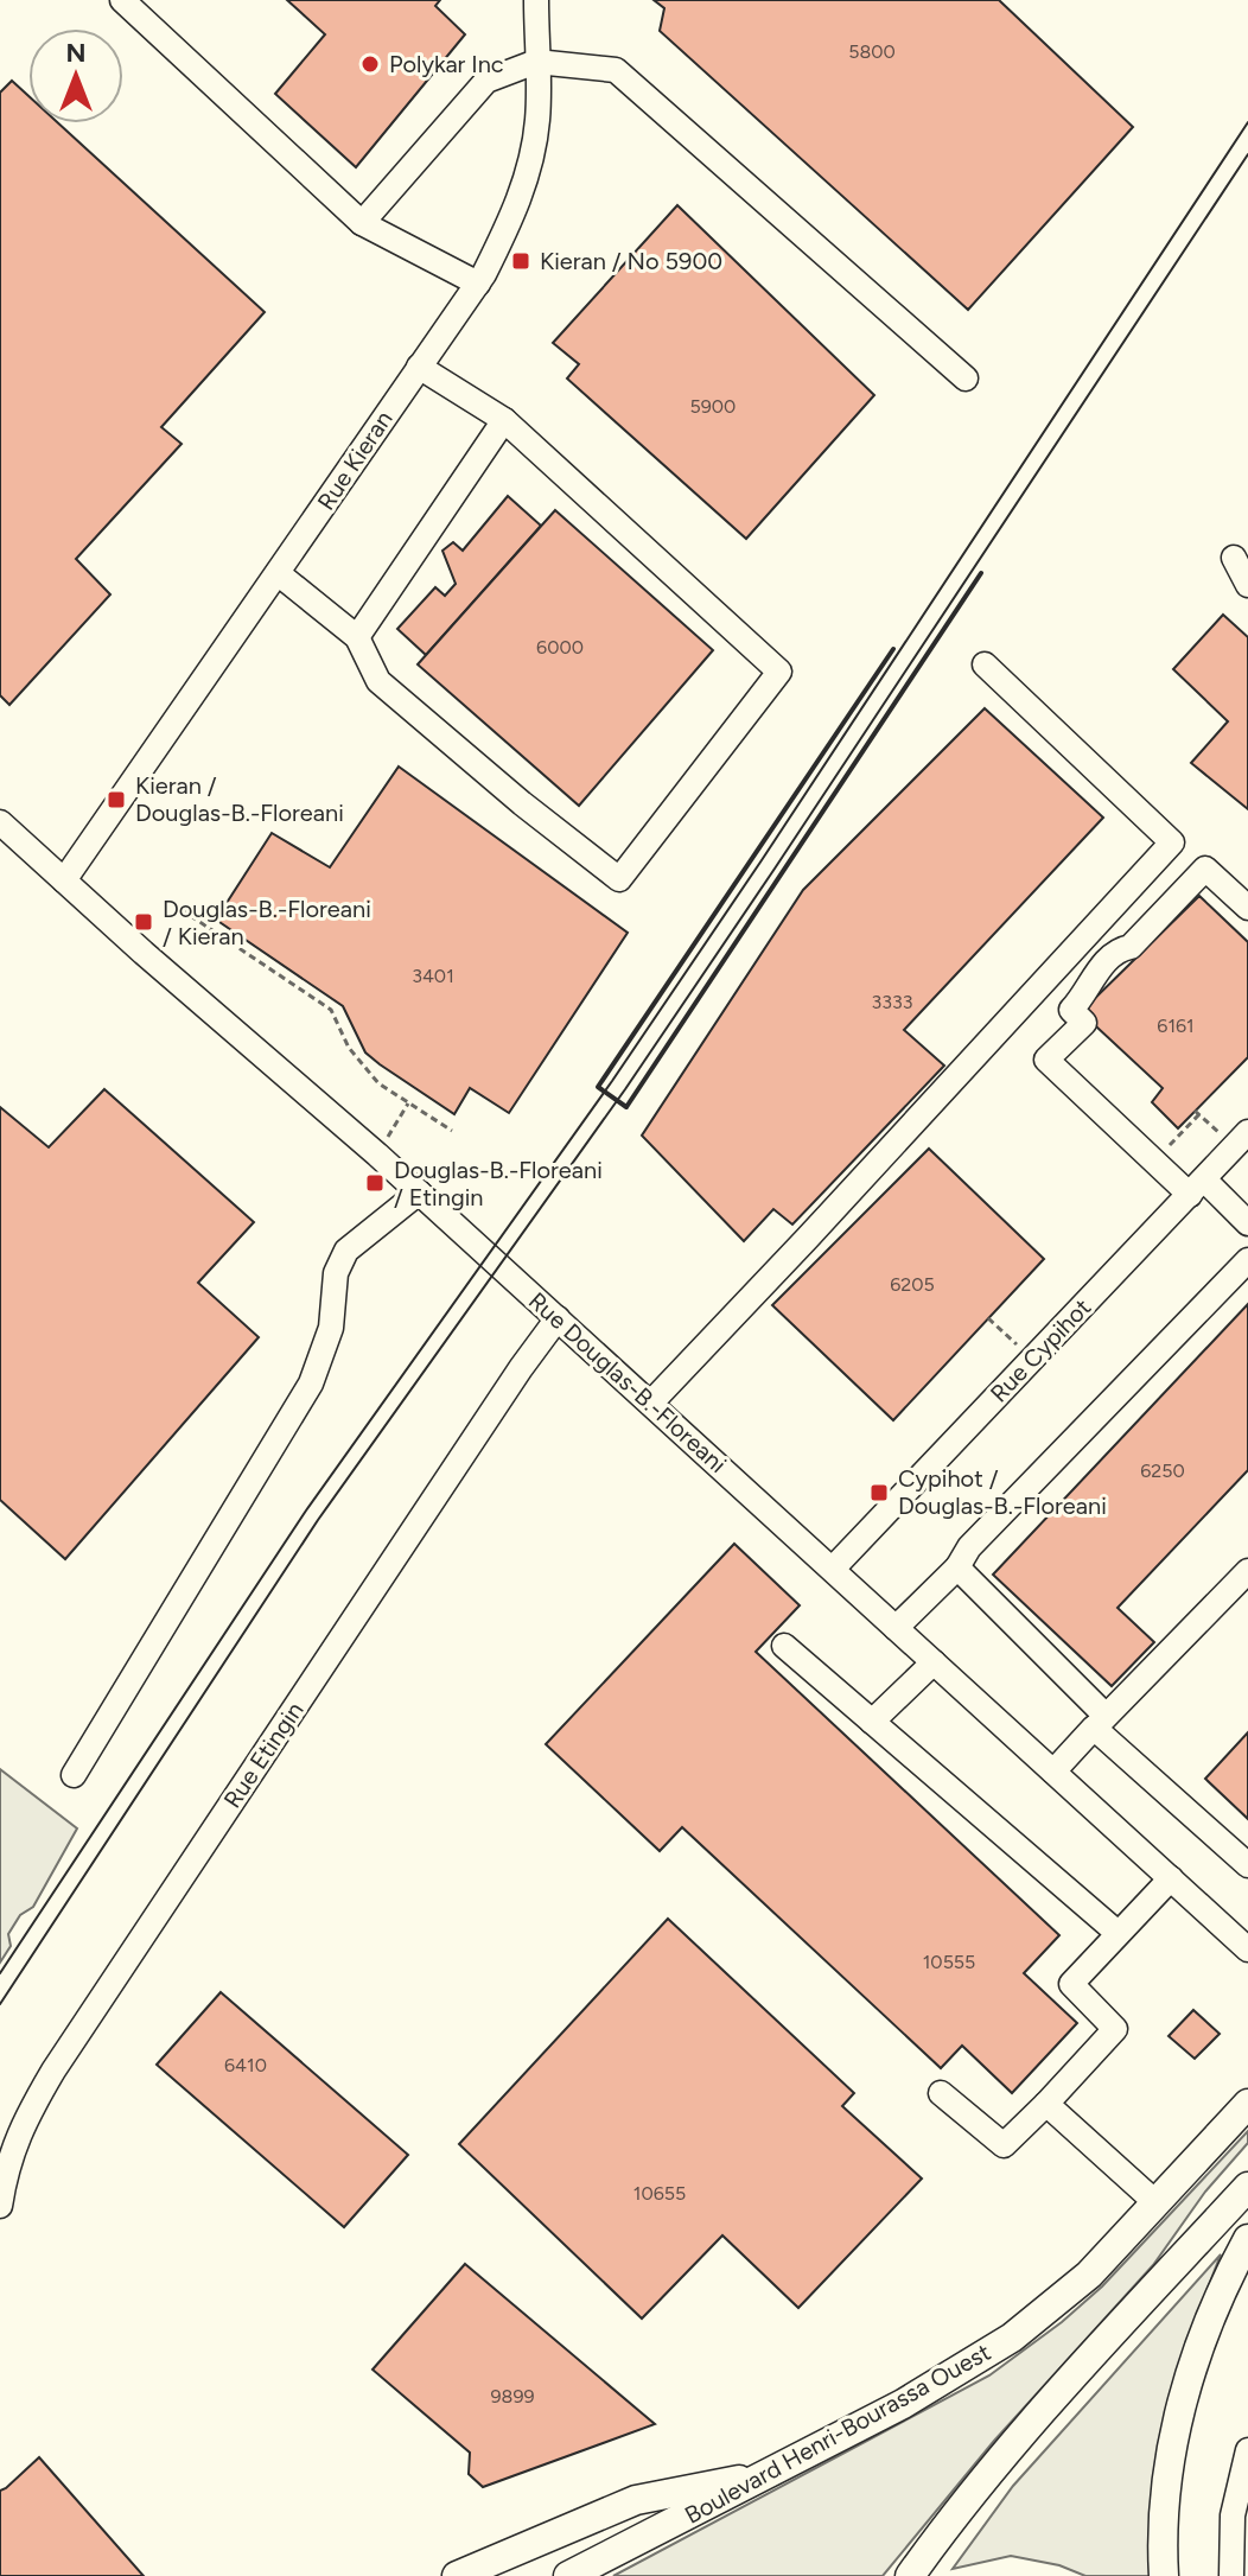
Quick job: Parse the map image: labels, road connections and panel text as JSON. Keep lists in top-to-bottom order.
{
  "streets": {
    "main road": ["Boulevard Henri-Bourassa Ouest"],
    "street": [
      "Rue Kieran",
      "Rue Cypihot",
      "Rue Douglas-B.-Floreani",
      "Rue Etingin"
    ]
  },
  "crossings": [
    ["Rue Kieran", "Rue Douglas-B.-Floreani"],
    ["Rue Cypihot", "Rue Douglas-B.-Floreani"],
    ["Rue Douglas-B.-Floreani", "Rue Etingin"]
  ],
  "places": {
    "other": ["Polykar Inc"],
    "transit": [
      "Kieran / No 5900",
      "Kieran / Douglas-B.-Floreani",
      "Douglas-B.-Floreani / Kieran",
      "Douglas-B.-Floreani / Etingin",
      "Cypihot / Douglas-B.-Floreani"
    ]
  },
  "house_numbers": [
    "5800",
    "5900",
    "6000",
    "3401",
    "3333",
    "6161",
    "6205",
    "6250",
    "10555",
    "6410",
    "10655",
    "9899"
  ],
  "north": "top"
}
